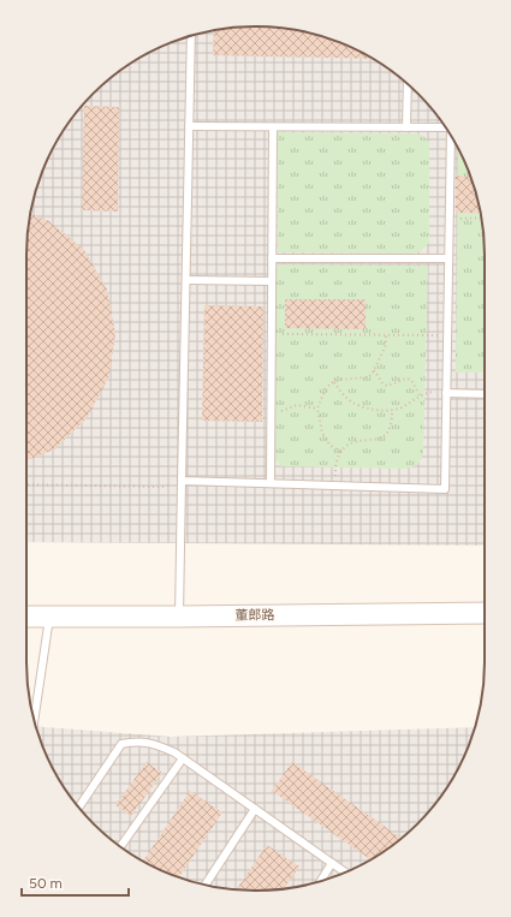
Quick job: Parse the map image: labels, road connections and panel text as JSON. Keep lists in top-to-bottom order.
{
  "streets": {
    "main road": ["董郎路"]
  },
  "scale_bar": "50 m"
}
